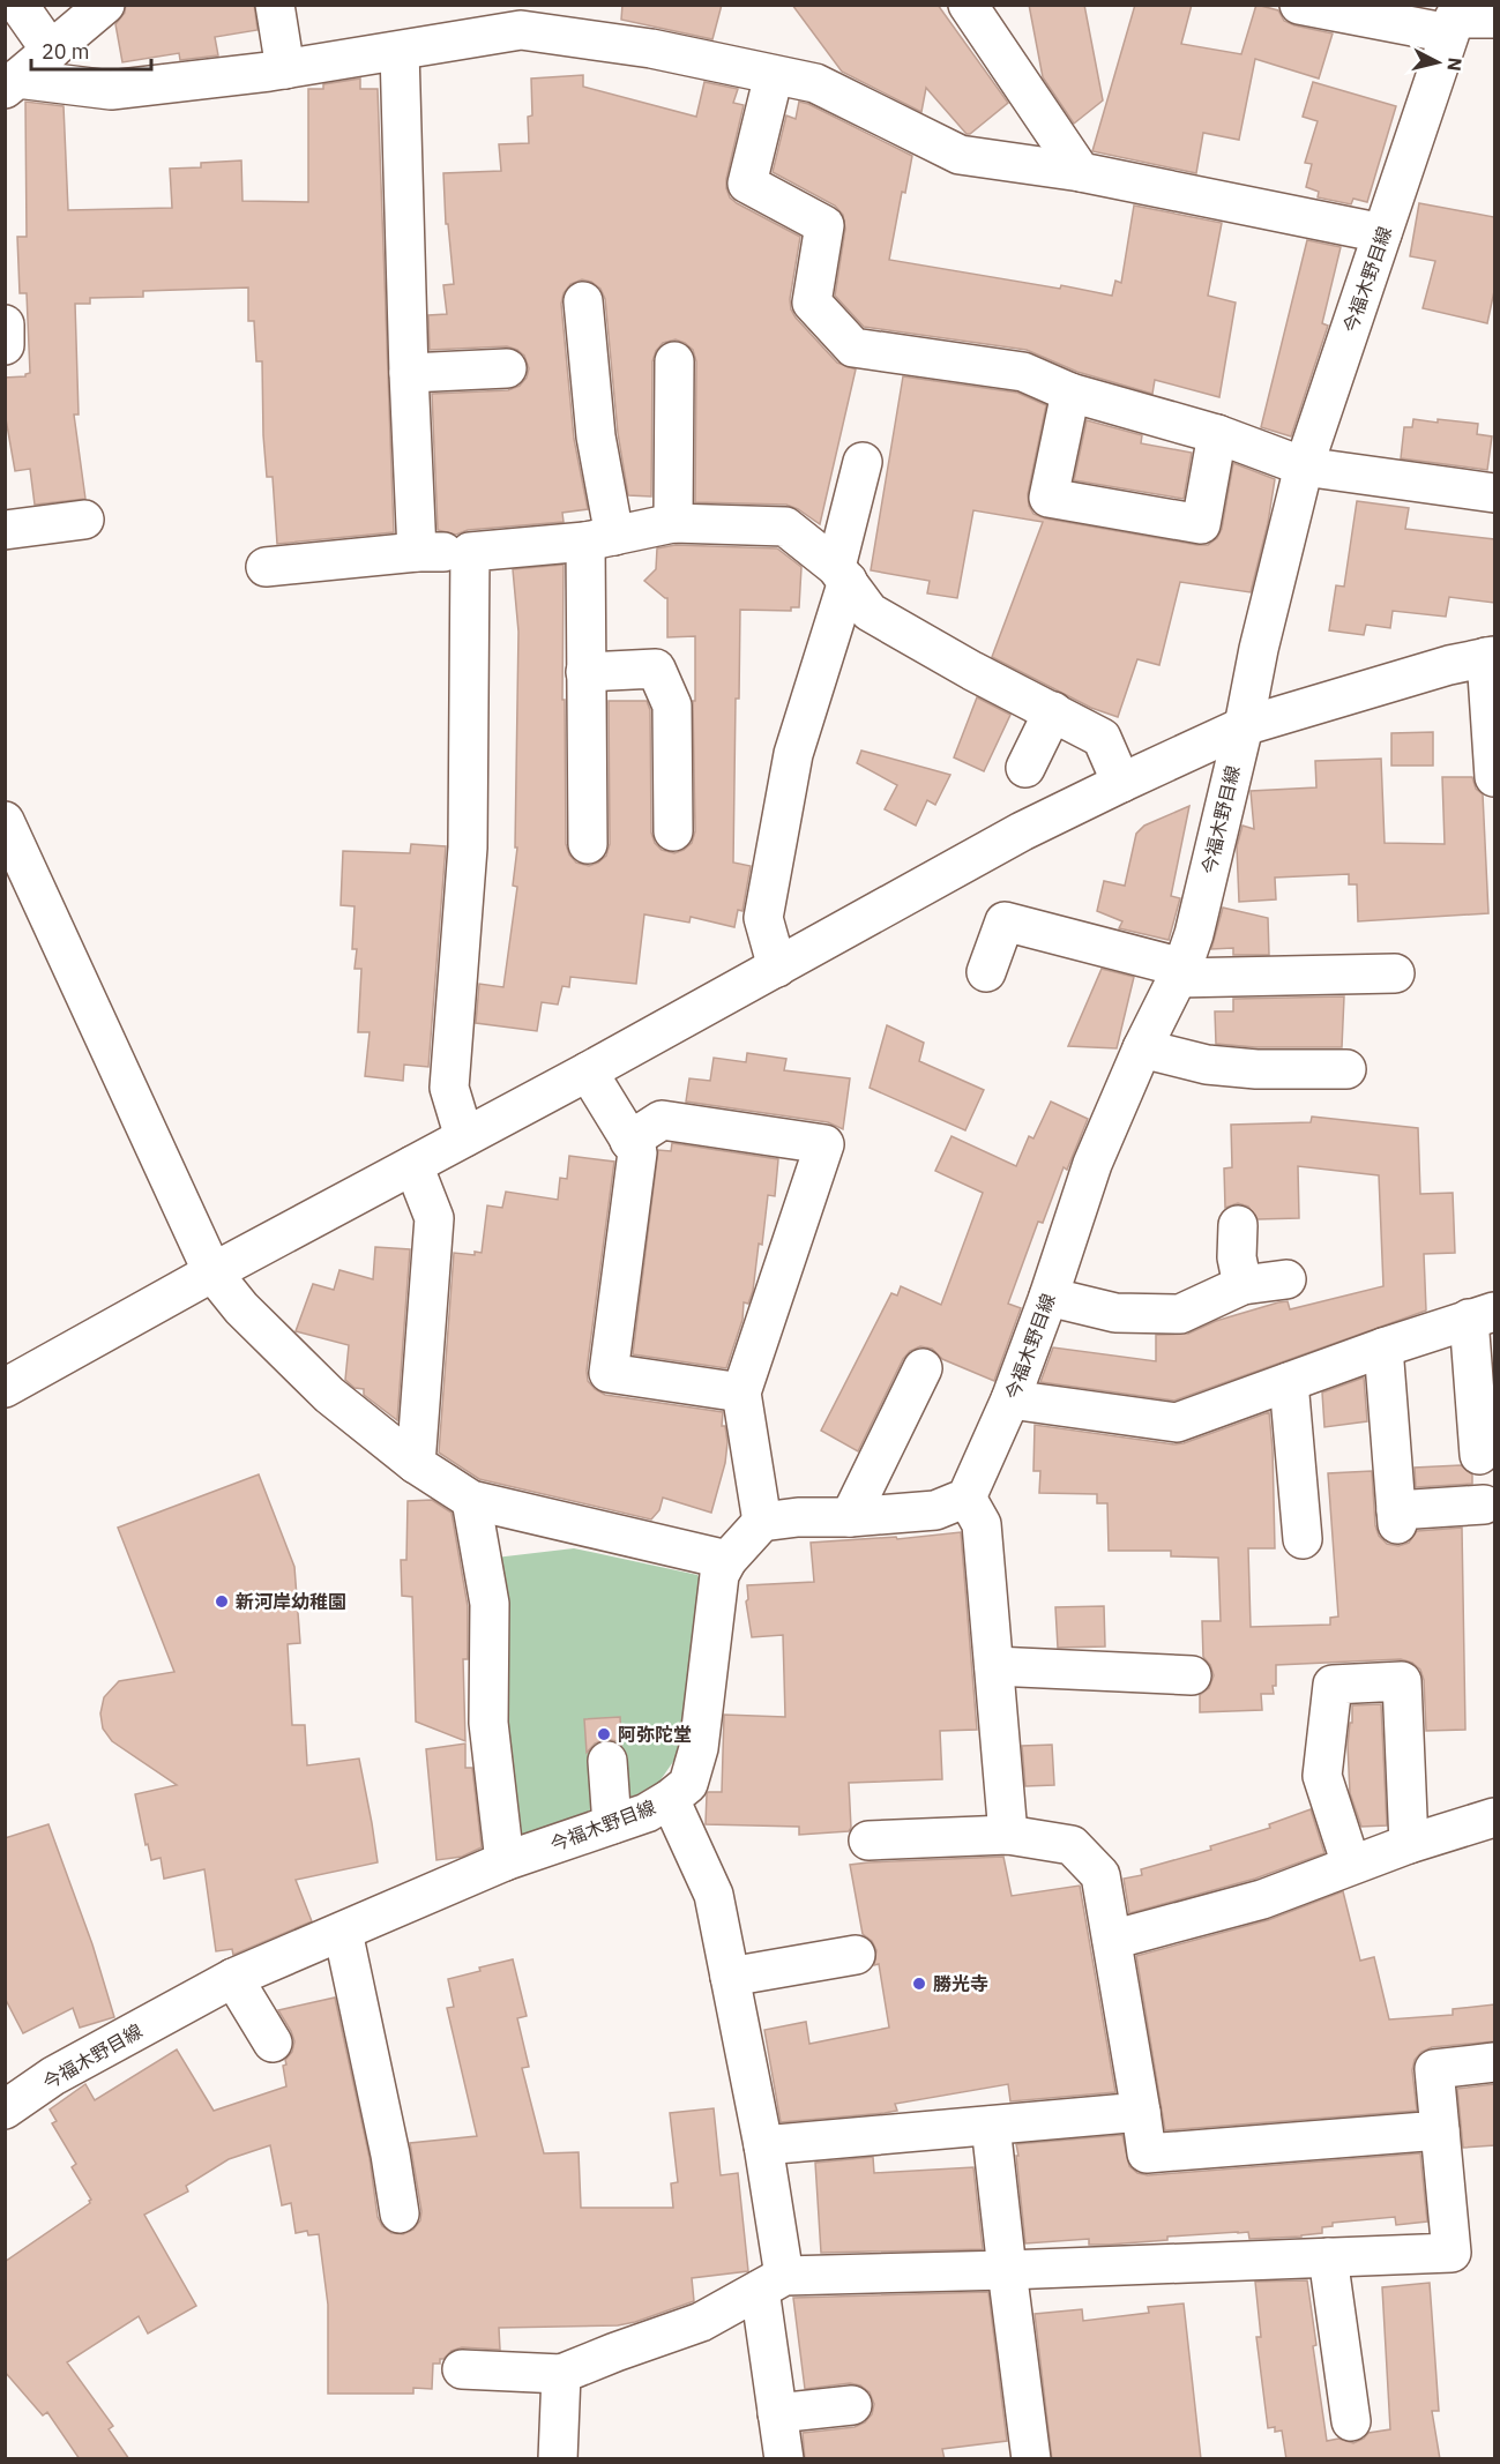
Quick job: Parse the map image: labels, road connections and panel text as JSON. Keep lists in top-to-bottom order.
{
  "streets": {
    "street": ["今福木野目線"]
  },
  "places": ["新河岸幼稚園", "阿弥陀堂", "勝光寺"],
  "scale_bar": "20 m",
  "north": "right"
}
